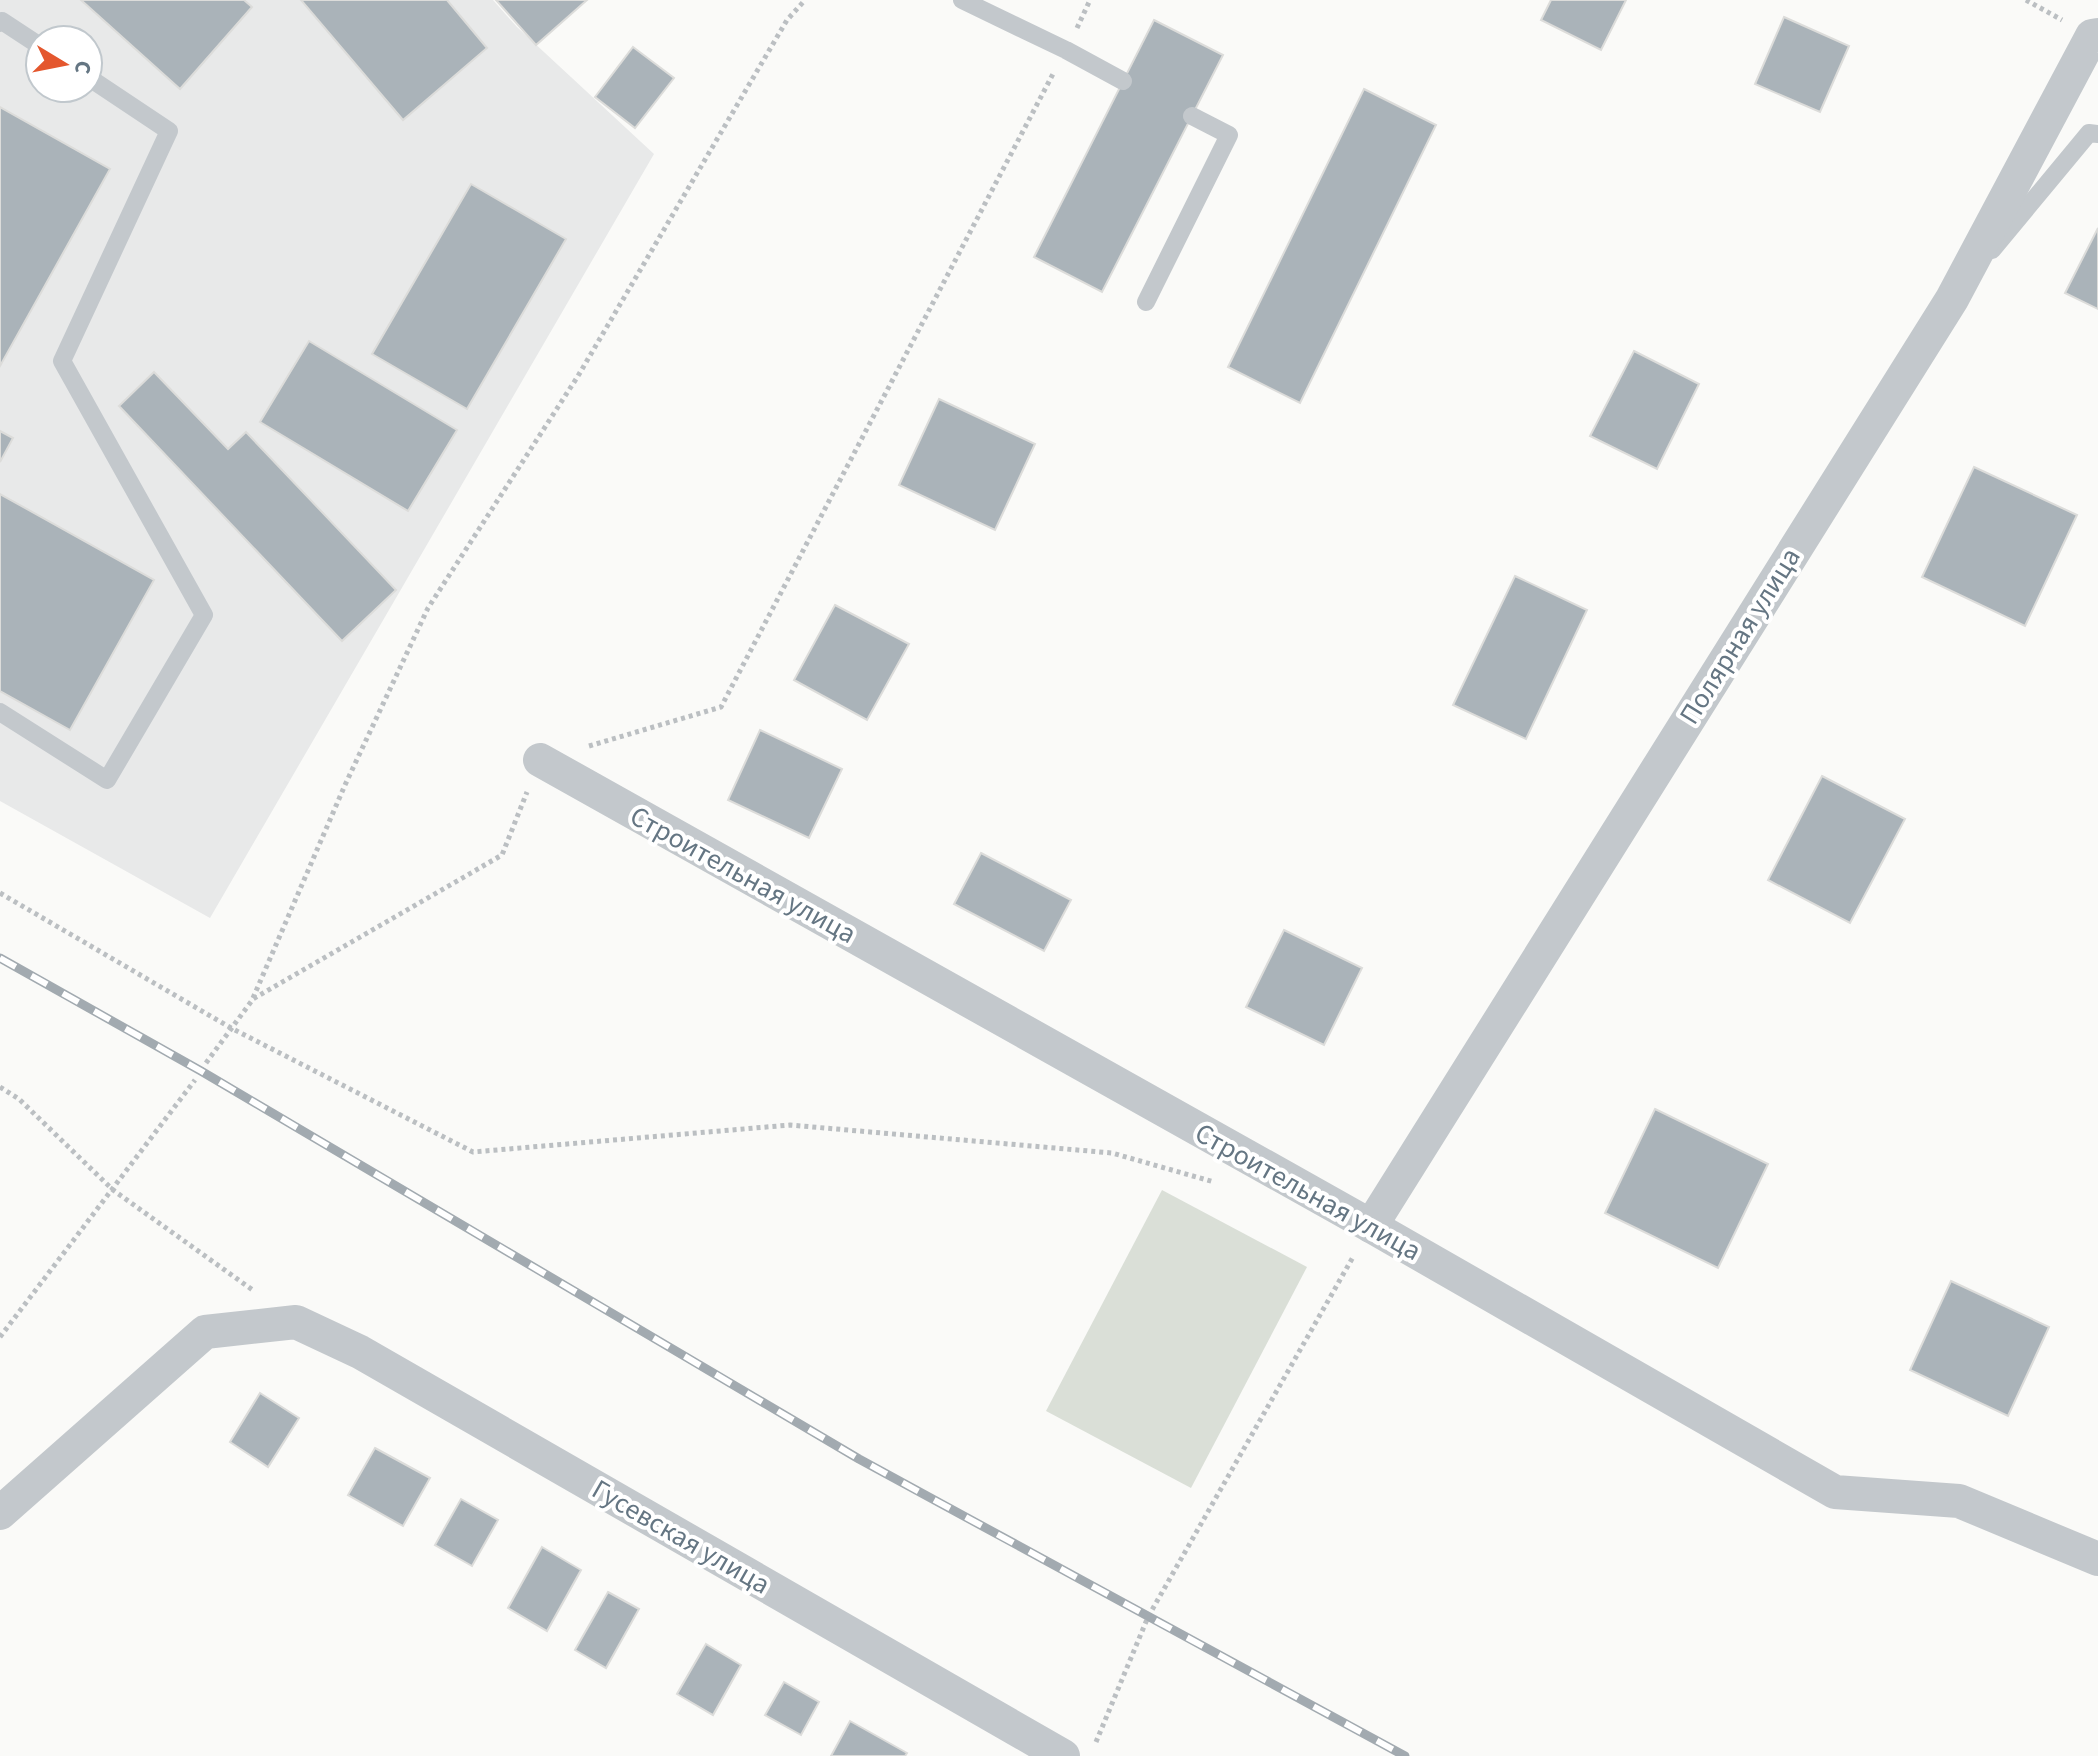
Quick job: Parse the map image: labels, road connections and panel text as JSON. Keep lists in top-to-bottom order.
{
  "streets": {
    "street": ["Полярная улица", "Строительная улица", "Гусевская улица"]
  },
  "crossings": [
    ["Полярная улица", "Строительная улица"]
  ],
  "north": "right"
}
